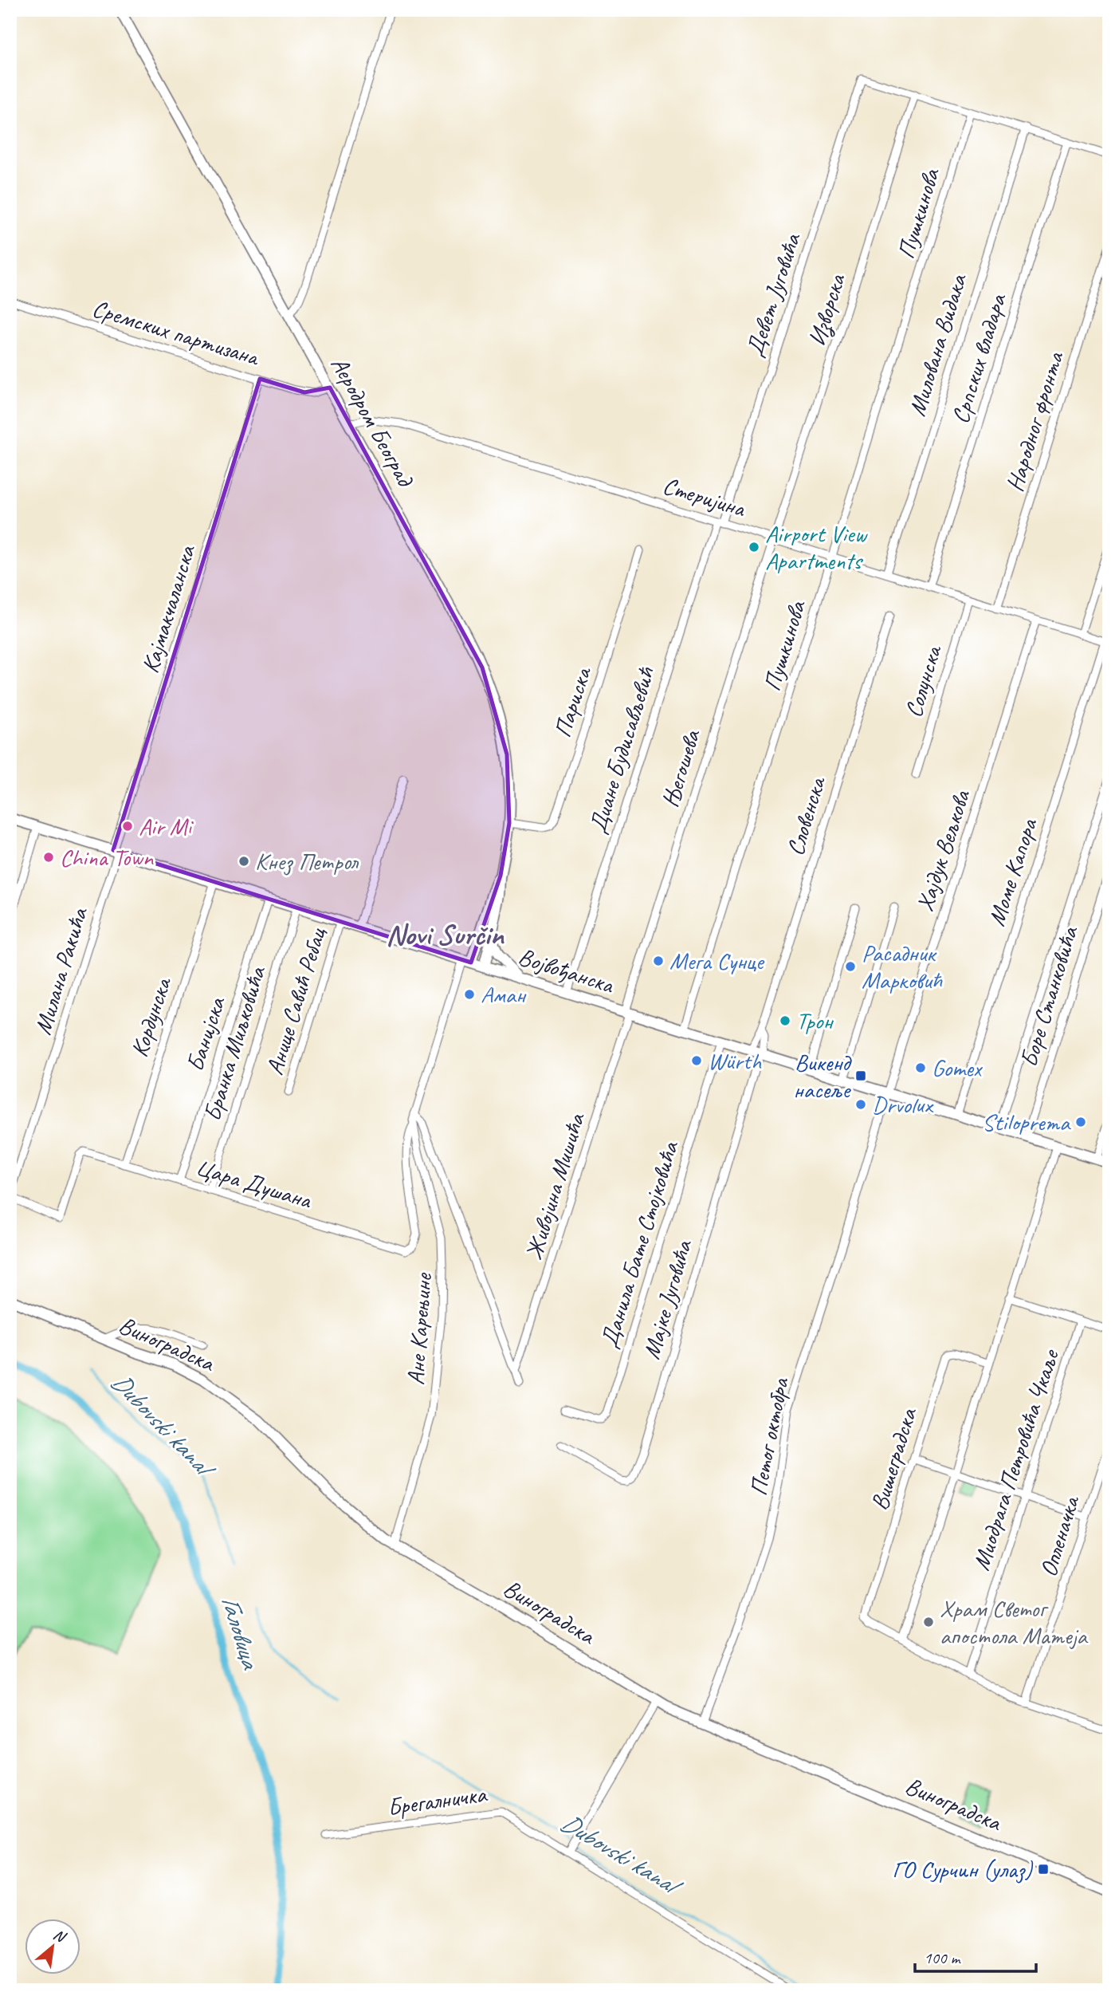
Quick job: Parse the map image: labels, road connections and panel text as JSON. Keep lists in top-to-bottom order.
{
  "streets": {
    "street": [
      "Пушкинова",
      "Девет Југовића",
      "Изворска",
      "Сремских партизана",
      "Милована Видака",
      "Српских владара",
      "Аеродром Београд",
      "Народног фронта",
      "Стеријина",
      "Кајмакчаланска",
      "Солунска",
      "Париска",
      "Диане Будисављевић",
      "Његошева",
      "Словенска",
      "Хајдук Вељкова",
      "Моме Капора",
      "Војвођанска",
      "Милана Ракића",
      "Боре Станковића",
      "Анице Савић Ребац",
      "Кордунска",
      "Банијска",
      "Бранка Миљковића",
      "Цара Душана",
      "Живојина Мишића",
      "Данила Бате Стојковића",
      "Мајке Југовића",
      "Ане Карењине",
      "Виноградска",
      "Петог октобра",
      "Вишеградска",
      "Миодрага Петровића Чкаље",
      "Опленачка",
      "Брегалничка"
    ]
  },
  "crossings": [
    ["Пушкинова", "Стеријина"],
    ["Пушкинова", "Војвођанска"],
    ["Девет Југовића", "Изворска"],
    ["Девет Југовића", "Стеријина"],
    ["Девет Југовића", "Диане Будисављевић"],
    ["Изворска", "Стеријина"],
    ["Изворска", "Његошева"],
    ["Сремских партизана", "Аеродром Београд"],
    ["Сремских партизана", "Кајмакчаланска"],
    ["Милована Видака", "Стеријина"],
    ["Српских владара", "Стеријина"],
    ["Аеродром Београд", "Стеријина"],
    ["Аеродром Београд", "Париска"],
    ["Аеродром Београд", "Војвођанска"],
    ["Аеродром Београд", "Ане Карењине"],
    ["Народног фронта", "Стеријина"],
    ["Стеријина", "Солунска"],
    ["Стеријина", "Диане Будисављевић"],
    ["Стеријина", "Његошева"],
    ["Стеријина", "Хајдук Вељкова"],
    ["Стеријина", "Моме Капора"],
    ["Кајмакчаланска", "Војвођанска"],
    ["Кајмакчаланска", "Милана Ракића"],
    ["Диане Будисављевић", "Војвођанска"],
    ["Његошева", "Војвођанска"],
    ["Његошева", "Живојина Мишића"],
    ["Словенска", "Војвођанска"],
    ["Словенска", "Мајке Југовића"],
    ["Хајдук Вељкова", "Војвођанска"],
    ["Хајдук Вељкова", "Петог октобра"],
    ["Моме Капора", "Војвођанска"],
    ["Војвођанска", "Милана Ракића"],
    ["Војвођанска", "Боре Станковића"],
    ["Војвођанска", "Анице Савић Ребац"],
    ["Војвођанска", "Кордунска"],
    ["Војвођанска", "Банијска"],
    ["Војвођанска", "Бранка Миљковића"],
    ["Војвођанска", "Живојина Мишића"],
    ["Војвођанска", "Данила Бате Стојковића"],
    ["Војвођанска", "Мајке Југовића"],
    ["Војвођанска", "Ане Карењине"],
    ["Војвођанска", "Петог октобра"],
    ["Милана Ракића", "Цара Душана"],
    ["Кордунска", "Цара Душана"],
    ["Банијска", "Цара Душана"],
    ["Бранка Миљковића", "Цара Душана"],
    ["Цара Душана", "Ане Карењине"],
    ["Ане Карењине", "Виноградска"],
    ["Виноградска", "Петог октобра"]
  ],
  "districts": ["Novi Surčin"],
  "water": ["Dubovski kanal", "Галовица"],
  "places": {
    "other": [
      "Airport View Apartments",
      "Air Mi",
      "China Town",
      "Кнез Петрол",
      "Мега Сунце",
      "Расадник Марковић",
      "Аман",
      "Трон",
      "Würth",
      "Gomex",
      "Drvolux",
      "Stiloprema",
      "Храм Светог апостола Матеја"
    ],
    "transit": ["Викенд насеље", "ГО Сурчин (улаз)"]
  },
  "scale_bar": "100 m",
  "north": "top right"
}
